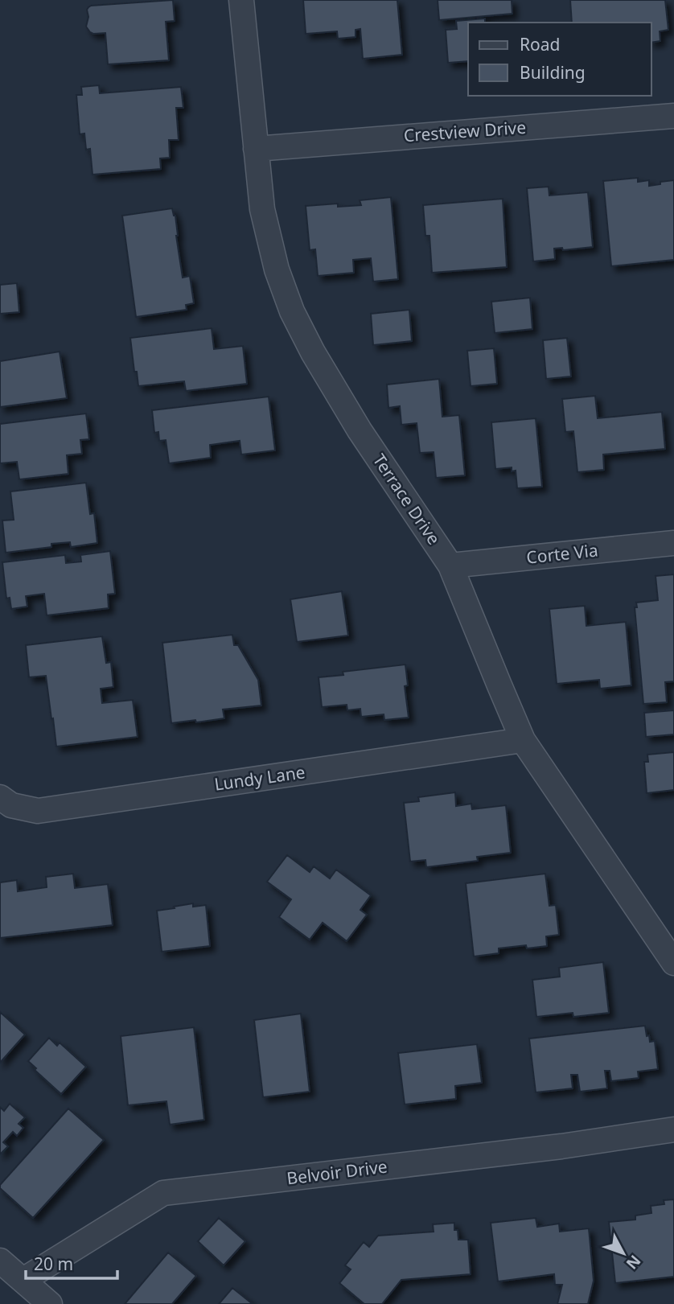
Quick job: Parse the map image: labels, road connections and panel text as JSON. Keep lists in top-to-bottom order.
{
  "streets": {
    "street": [
      "Crestview Drive",
      "Terrace Drive",
      "Corte Via",
      "Lundy Lane",
      "Belvoir Drive"
    ]
  },
  "crossings": [
    ["Crestview Drive", "Terrace Drive"],
    ["Terrace Drive", "Corte Via"],
    ["Terrace Drive", "Lundy Lane"]
  ],
  "legend": ["Road", "Building"],
  "scale_bar": "20 m",
  "north": "bottom right"
}
